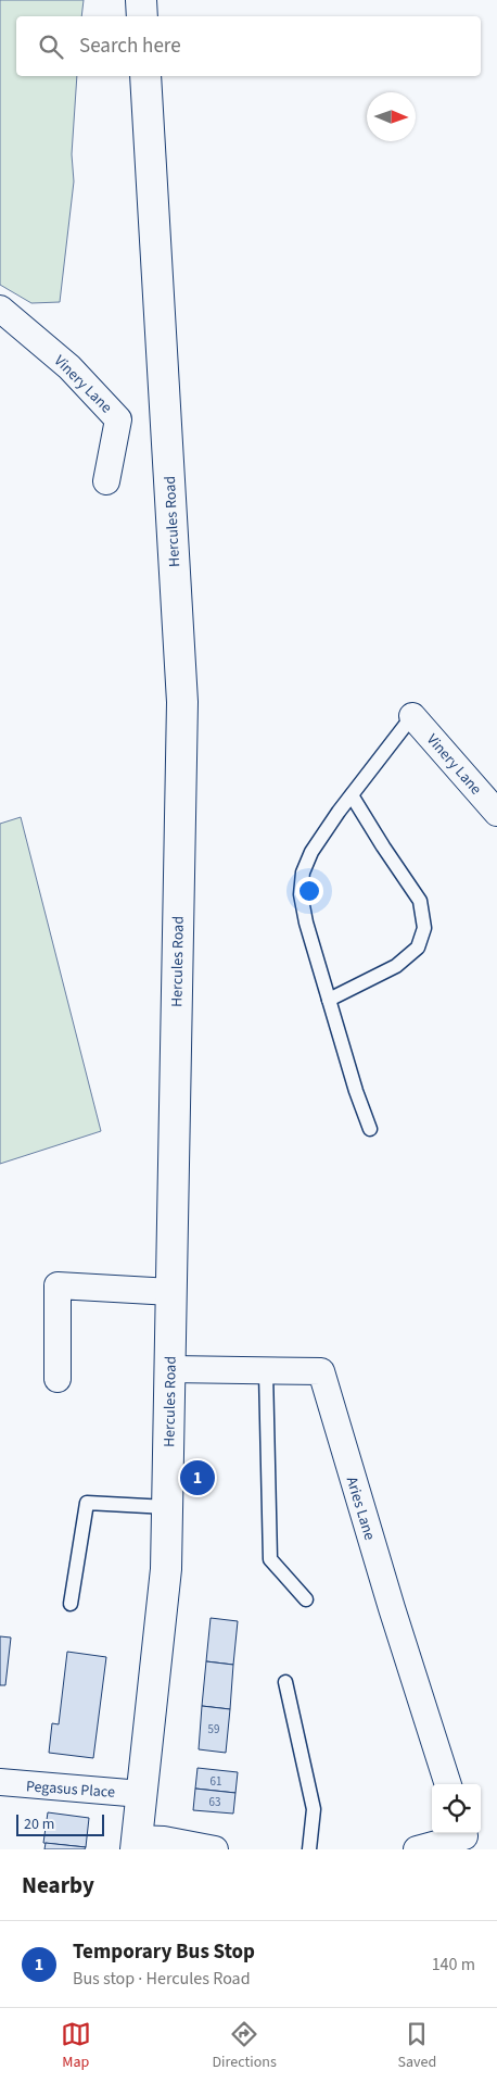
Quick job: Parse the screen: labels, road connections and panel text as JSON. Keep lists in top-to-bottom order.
{
  "streets": {
    "street": [
      "Vinery Lane",
      "Hercules Road",
      "Aries Lane",
      "Pegasus Place"
    ]
  },
  "crossings": [
    ["Hercules Road", "Aries Lane"],
    ["Hercules Road", "Pegasus Place"]
  ],
  "house_numbers": ["59", "61", "63"],
  "scale_bar": "20 m",
  "north": "right",
  "page": {
    "search": "Search here",
    "pins": "1",
    "scale": "20 m",
    "heading": "Nearby",
    "list": [
      {
        "mark": "1",
        "name": "Temporary Bus Stop",
        "note": "Bus stop · Hercules Road",
        "value": "140 m"
      }
    ],
    "nav": ["Map", "Directions", "Saved"]
  }
}
